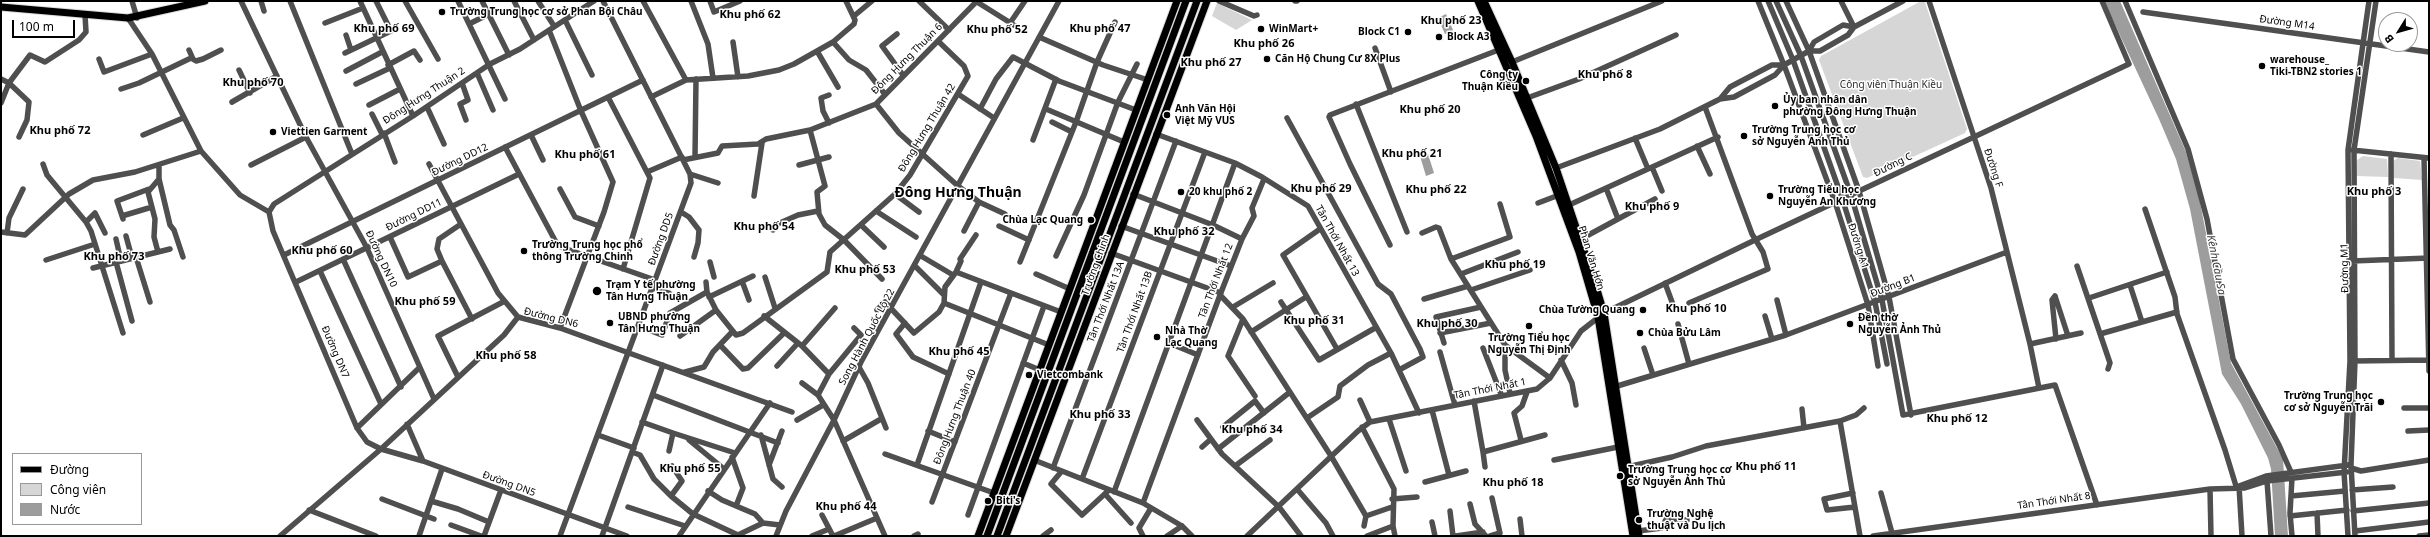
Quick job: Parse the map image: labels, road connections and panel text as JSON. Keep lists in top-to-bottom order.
{
  "streets": {
    "main road": ["Phan Văn Hớn", "Trường Chinh"],
    "street": [
      "Đường M14",
      "Đông Hưng Thuận 6",
      "Đông Hưng Thuận 2",
      "Đông Hưng Thuận 42",
      "Đường DD12",
      "Đường C",
      "Đường F",
      "Đường DD11",
      "Đường DD5",
      "Tân Thới Nhất 13",
      "Đường A1",
      "Đường DN10",
      "Đường M1",
      "Tân Thới Nhất 12",
      "Đường B1",
      "Tân Thới Nhất 13A",
      "Tân Thới Nhất 13B",
      "Đường DN6",
      "Song Hành Quốc Lộ 22",
      "Đường DN7",
      "Tân Thới Nhất 1",
      "Đông Hưng Thuận 40",
      "Đường DN5",
      "Tân Thới Nhất 8"
    ]
  },
  "crossings": [
    ["Đường M14", "Đường M1"],
    ["Đông Hưng Thuận 6", "Đông Hưng Thuận 42"],
    ["Đông Hưng Thuận 2", "Đường DN10"],
    ["Đông Hưng Thuận 2", "Đường DN7"],
    ["Đường DD12", "Đường DN10"],
    ["Đường DD12", "Đường DN7"],
    ["Đường C", "Đường F"],
    ["Đường C", "Đường A1"],
    ["Đường C", "Tân Thới Nhất 1"],
    ["Đường F", "Đường B1"],
    ["Đường DD11", "Đường DN10"],
    ["Đường DD11", "Đường DN7"],
    ["Đường DD5", "Đường DN6"],
    ["Đường DD5", "Đường DN5"],
    ["Tân Thới Nhất 13", "Trường Chinh"],
    ["Tân Thới Nhất 13", "Tân Thới Nhất 12"],
    ["Tân Thới Nhất 13", "Tân Thới Nhất 13A"],
    ["Tân Thới Nhất 13", "Tân Thới Nhất 13B"],
    ["Tân Thới Nhất 13", "Tân Thới Nhất 1"],
    ["Đường A1", "Đường B1"],
    ["Phan Văn Hớn", "Đường B1"],
    ["Phan Văn Hớn", "Tân Thới Nhất 1"],
    ["Đường DN10", "Đường DN6"],
    ["Đường DN6", "Đường DN7"],
    ["Đường DN7", "Đường DN5"]
  ],
  "districts": [
    "Khu phố 62",
    "Khu phố 23",
    "Khu phố 69",
    "Khu phố 47",
    "Khu phố 52",
    "Khu phố 26",
    "Khu phố 27",
    "Khu phố 8",
    "Khu phố 70",
    "Khu phố 20",
    "Khu phố 72",
    "Khu phố 21",
    "Khu phố 61",
    "Khu phố 29",
    "Khu phố 22",
    "Khu phố 3",
    "Đông Hưng Thuận",
    "Khu phố 9",
    "Khu phố 54",
    "Khu phố 32",
    "Khu phố 60",
    "Khu phố 73",
    "Khu phố 19",
    "Khu phố 53",
    "Khu phố 59",
    "Khu phố 10",
    "Khu phố 31",
    "Khu phố 30",
    "Khu phố 45",
    "Khu phố 58",
    "Khu phố 33",
    "Khu phố 12",
    "Khu phố 34",
    "Khu phố 11",
    "Khu phố 55",
    "Khu phố 18",
    "Khu phố 44"
  ],
  "water": ["Kênh Cầu Sa"],
  "parks": ["Công viên Thuận Kiều"],
  "places": [
    "Trường Trung học cơ sở Phan Bội Châu",
    "WinMart+",
    "Block C1",
    "Block A3",
    "Căn Hộ Chung Cư 8X Plus",
    "warehouse_ Tiki-TBN2 stories 1",
    "Công ty Thuận Kiều",
    "Ủy ban nhân dân phường Đông Hưng Thuận",
    "Anh Văn Hội Việt Mỹ VUS",
    "Viettien Garment",
    "Trường Trung học cơ sở Nguyễn Anh Thủ",
    "20 khu phố 2",
    "Trường Tiểu học Nguyễn An Khương",
    "Chùa Lạc Quang",
    "Trường Trung học phổ thông Trường Chinh",
    "Trạm Y tế phường Tân Hưng Thuận",
    "Chùa Tường Quang",
    "UBND phường Tân Hưng Thuận",
    "Đền thờ Nguyễn Ảnh Thủ",
    "Trường Tiểu học Nguyễn Thị Định",
    "Chùa Bửu Lâm",
    "Nhà Thờ Lạc Quang",
    "Vietcombank",
    "Trường Trung học cơ sở Nguyễn Trãi",
    "Trường Trung học cơ sở Nguyễn Ảnh Thủ",
    "Biti's",
    "Trường Nghệ thuật và Du lịch"
  ],
  "legend": ["Đường", "Công viên", "Nước"],
  "scale_bar": "100 m",
  "north": "bottom left"
}
